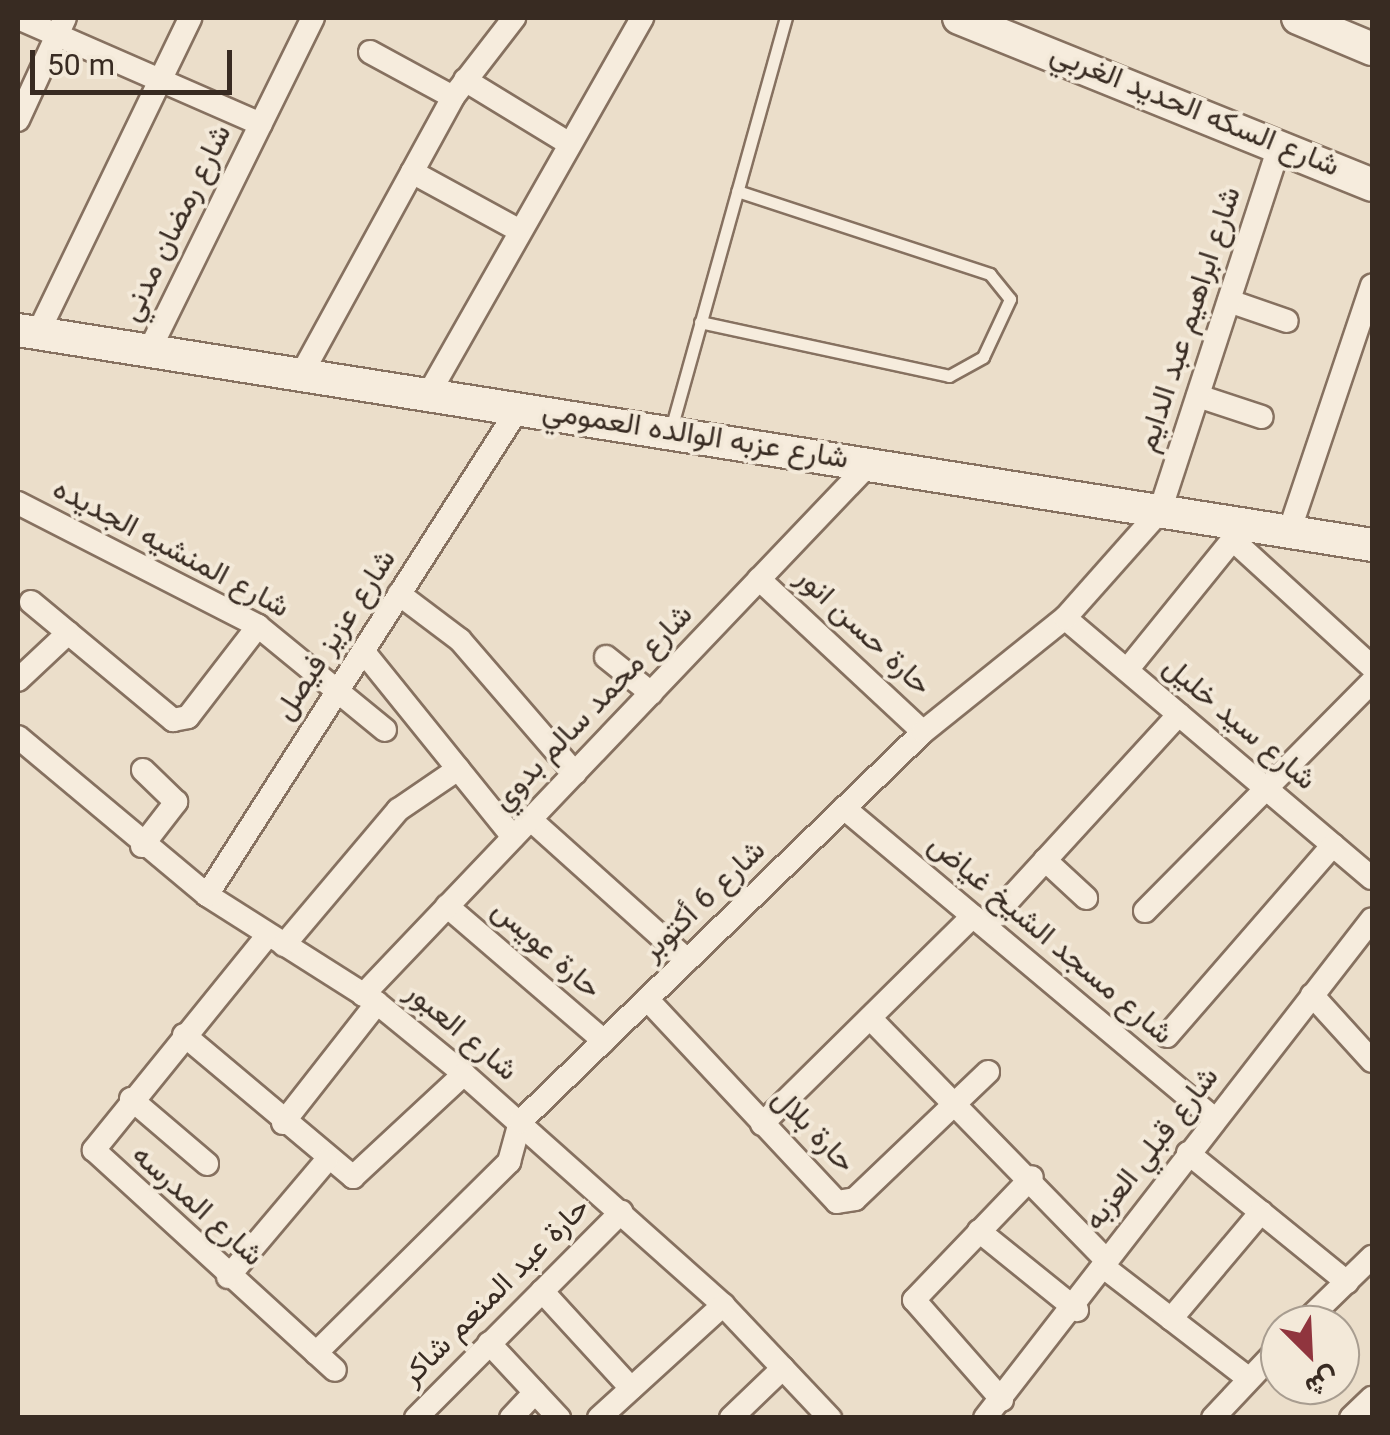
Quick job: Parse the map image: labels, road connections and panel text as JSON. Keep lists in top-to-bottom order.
{
  "streets": {
    "street": [
      "شارع السكه الحديد الغربي",
      "شارع رمضان مدني",
      "شارع ابراهيم عبد الدايم",
      "شارع عزبه الوالده العمومي",
      "شارع المنشيه الجديده",
      "حارة حسن انور",
      "شارع عزيز فيصل",
      "شارع محمد سالم بدوي",
      "شارع سيد خليل",
      "شارع 6 أكتوبر",
      "شارع مسجد الشيخ غياض",
      "حارة عويس",
      "شارع العبور",
      "حارة بلال",
      "شارع قبلي العزبه",
      "شارع المدرسه",
      "حارة عبد المنعم شاكر"
    ]
  },
  "crossings": [
    ["شارع السكه الحديد الغربي", "شارع ابراهيم عبد الدايم"],
    ["شارع رمضان مدني", "شارع عزبه الوالده العمومي"],
    ["شارع ابراهيم عبد الدايم", "شارع عزبه الوالده العمومي"],
    ["شارع ابراهيم عبد الدايم", "شارع 6 أكتوبر"],
    ["شارع عزبه الوالده العمومي", "شارع عزيز فيصل"],
    ["شارع عزبه الوالده العمومي", "شارع محمد سالم بدوي"],
    ["شارع عزبه الوالده العمومي", "شارع 6 أكتوبر"],
    ["شارع المنشيه الجديده", "شارع عزيز فيصل"],
    ["حارة حسن انور", "شارع محمد سالم بدوي"],
    ["حارة حسن انور", "شارع 6 أكتوبر"],
    ["شارع عزيز فيصل", "شارع العبور"],
    ["شارع محمد سالم بدوي", "حارة عويس"],
    ["شارع محمد سالم بدوي", "شارع العبور"],
    ["شارع سيد خليل", "شارع 6 أكتوبر"],
    ["شارع 6 أكتوبر", "شارع مسجد الشيخ غياض"],
    ["شارع 6 أكتوبر", "حارة عويس"],
    ["شارع 6 أكتوبر", "شارع العبور"],
    ["شارع 6 أكتوبر", "حارة بلال"],
    ["شارع 6 أكتوبر", "شارع المدرسه"],
    ["شارع مسجد الشيخ غياض", "شارع قبلي العزبه"],
    ["شارع العبور", "شارع المدرسه"],
    ["شارع العبور", "حارة عبد المنعم شاكر"]
  ],
  "scale_bar": "50 m",
  "north": "bottom right"
}
